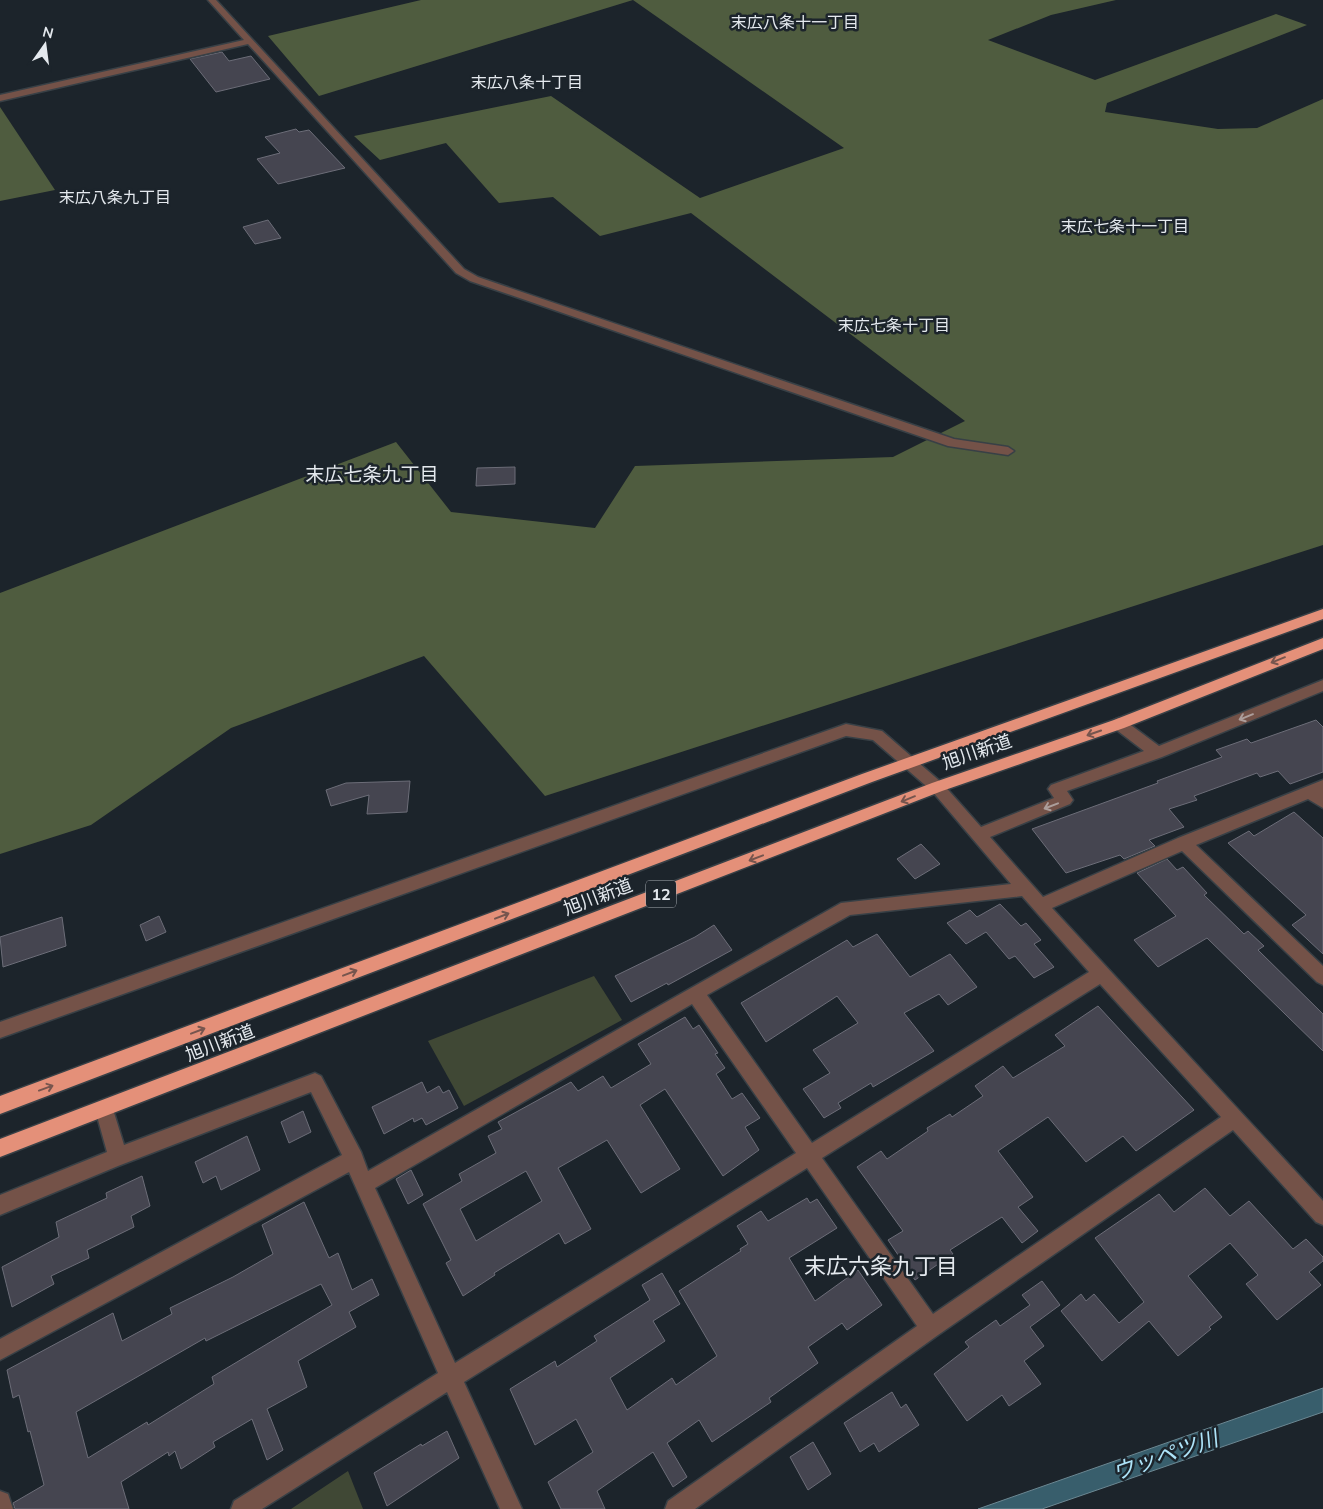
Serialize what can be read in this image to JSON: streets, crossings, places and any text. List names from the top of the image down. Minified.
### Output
{"streets":{"highway":["旭川新道","12"]},"districts":["末広八条十一丁目","末広八条十丁目","末広八条九丁目","末広七条十一丁目","末広七条十丁目","末広七条九丁目","末広六条九丁目"],"water":["ウッペツ川"],"north":"top"}
